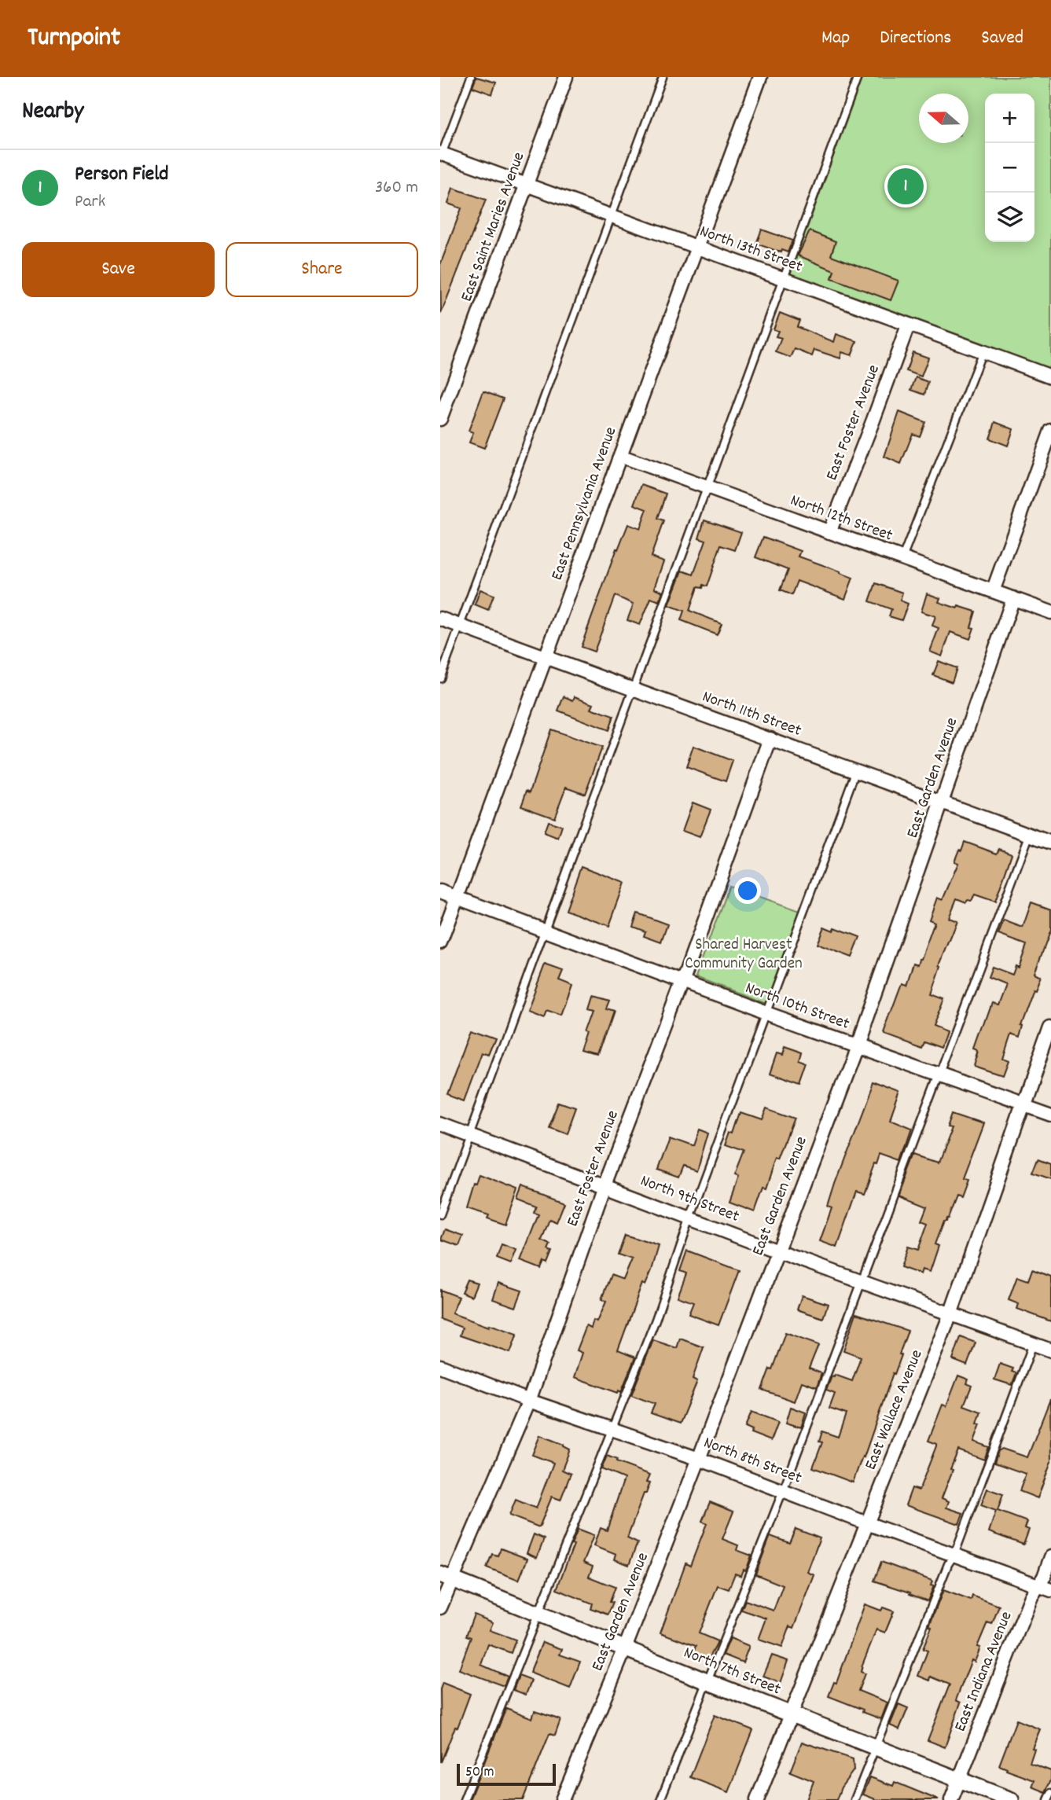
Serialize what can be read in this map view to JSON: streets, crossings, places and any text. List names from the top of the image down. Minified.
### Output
{"streets":{"street":["East Saint Maries Avenue","North 13th Street","East Foster Avenue","East Pennsylvania Avenue","North 12th Street","North 11th Street","East Garden Avenue","North 10th Street","North 9th Street","East Wallace Avenue","North 8th Street","North 7th Street","East Indiana Avenue"]},"crossings":[["East Saint Maries Avenue","North 13th Street"],["North 13th Street","East Foster Avenue"],["North 13th Street","East Pennsylvania Avenue"],["East Foster Avenue","North 12th Street"],["East Foster Avenue","North 11th Street"],["East Foster Avenue","North 10th Street"],["East Foster Avenue","North 9th Street"],["East Foster Avenue","North 8th Street"],["East Foster Avenue","North 7th Street"],["East Pennsylvania Avenue","North 12th Street"],["East Pennsylvania Avenue","North 11th Street"],["East Pennsylvania Avenue","North 10th Street"],["North 12th Street","East Garden Avenue"],["North 11th Street","East Garden Avenue"],["East Garden Avenue","North 10th Street"],["East Garden Avenue","North 9th Street"],["East Garden Avenue","North 8th Street"],["East Garden Avenue","North 7th Street"],["North 10th Street","East Wallace Avenue"],["North 9th Street","East Wallace Avenue"],["East Wallace Avenue","North 8th Street"],["East Wallace Avenue","North 7th Street"],["North 8th Street","East Indiana Avenue"],["North 7th Street","East Indiana Avenue"]],"parks":["Shared Harvest Community Garden"],"scale_bar":"50 m","north":"left","page":{"header":"Turnpoint","nav":["Map","Directions","Saved"],"heading":"Nearby","map_buttons":["+","−"],"list":[{"mark":"1","name":"Person Field","note":"Park","value":"360 m"}],"pins":"1","buttons":["Save","Share"],"scale":"50 m"}}
